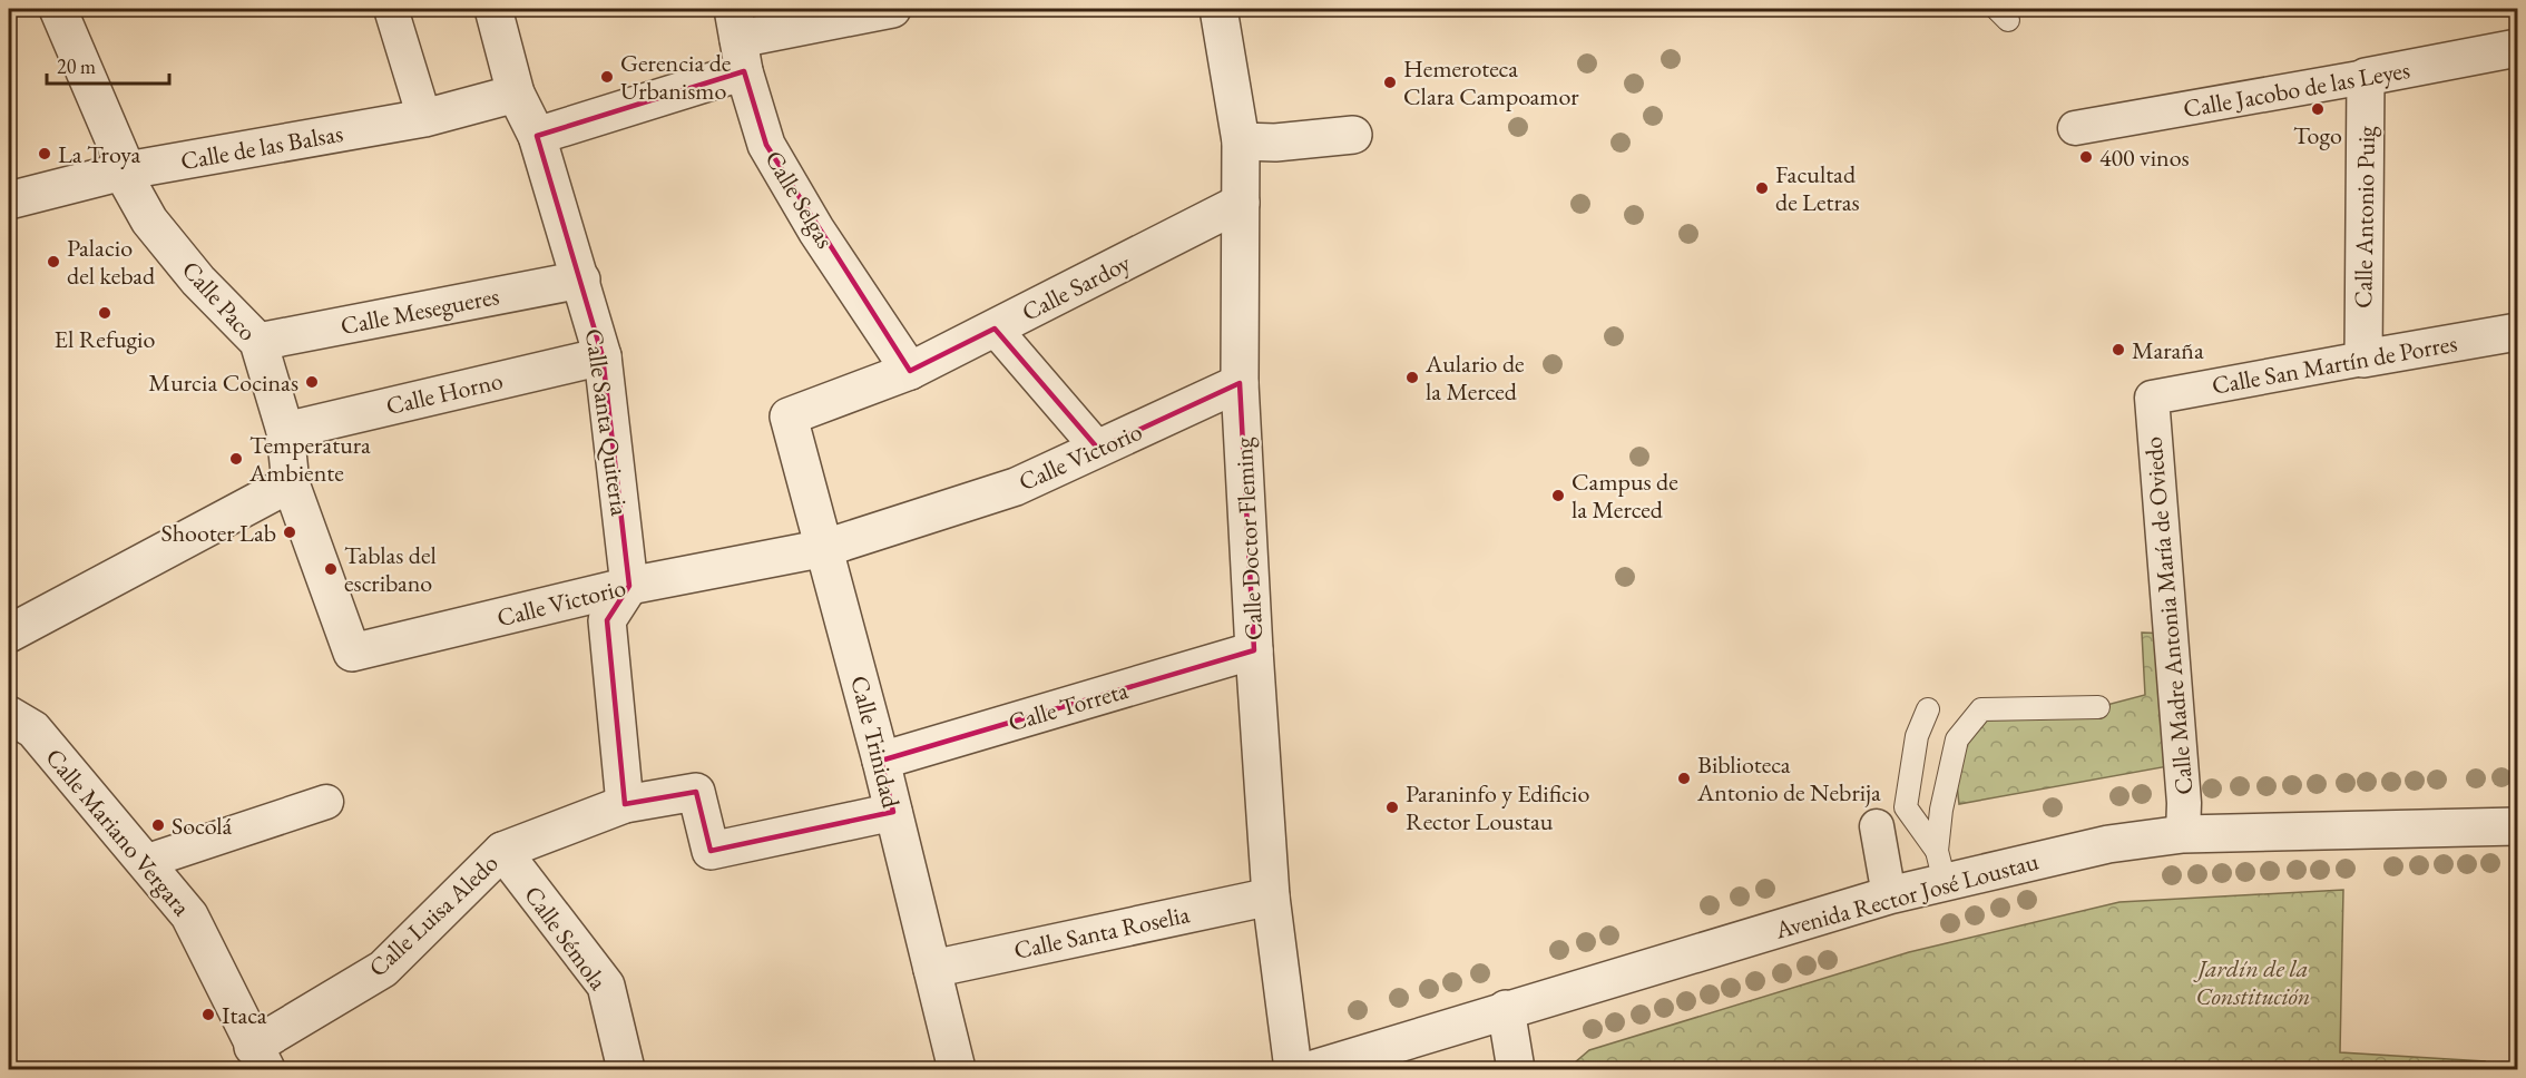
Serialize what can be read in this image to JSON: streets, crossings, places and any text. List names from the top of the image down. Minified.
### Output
{"streets":{"street":["Calle Jacobo de las Leyes","Calle de las Balsas","Calle Selgas","Calle Antonio Puig","Calle Sardoy","Calle Paco","Calle Mesegueres","Calle San Martín de Porres","Calle Horno","Calle Santa Quiteria","Calle Victorio","Calle Doctor Fleming","Calle Madre Antonia María de Oviedo","Calle Torreta","Calle Trinidad","Calle Mariano Vergara","Avenida Rector José Loustau","Calle Luisa Aledo","Calle Santa Roselia","Calle Sémola"]},"crossings":[["Calle Jacobo de las Leyes","Calle Antonio Puig"],["Calle de las Balsas","Calle Paco"],["Calle de las Balsas","Calle Santa Quiteria"],["Calle Selgas","Calle Sardoy"],["Calle Antonio Puig","Calle San Martín de Porres"],["Calle Sardoy","Calle Doctor Fleming"],["Calle Sardoy","Calle Trinidad"],["Calle Paco","Calle Mesegueres"],["Calle Paco","Calle Horno"],["Calle Paco","Calle Victorio"],["Calle Mesegueres","Calle Santa Quiteria"],["Calle San Martín de Porres","Calle Madre Antonia María de Oviedo"],["Calle Horno","Calle Santa Quiteria"],["Calle Santa Quiteria","Calle Victorio"],["Calle Victorio","Calle Doctor Fleming"],["Calle Victorio","Calle Trinidad"],["Calle Doctor Fleming","Calle Torreta"],["Calle Doctor Fleming","Calle Santa Roselia"],["Calle Madre Antonia María de Oviedo","Avenida Rector José Loustau"],["Calle Torreta","Calle Trinidad"],["Calle Trinidad","Calle Luisa Aledo"],["Calle Trinidad","Calle Santa Roselia"],["Calle Mariano Vergara","Calle Luisa Aledo"],["Calle Luisa Aledo","Calle Sémola"]],"parks":["Jardín de la Constitución"],"places":["Gerencia de Urbanismo","Hemeroteca Clara Campoamor","Togo","La Troya","400 vinos","Facultad de Letras","Palacio del kebad","El Refugio","Maraña","Aulario de la Merced","Murcia Cocinas","Temperatura Ambiente","Campus de la Merced","Shooter Lab","Tablas del escribano","Biblioteca Antonio de Nebrija","Paraninfo y Edificio Rector Loustau","Socolá","Itaca"],"scale_bar":"20 m"}
